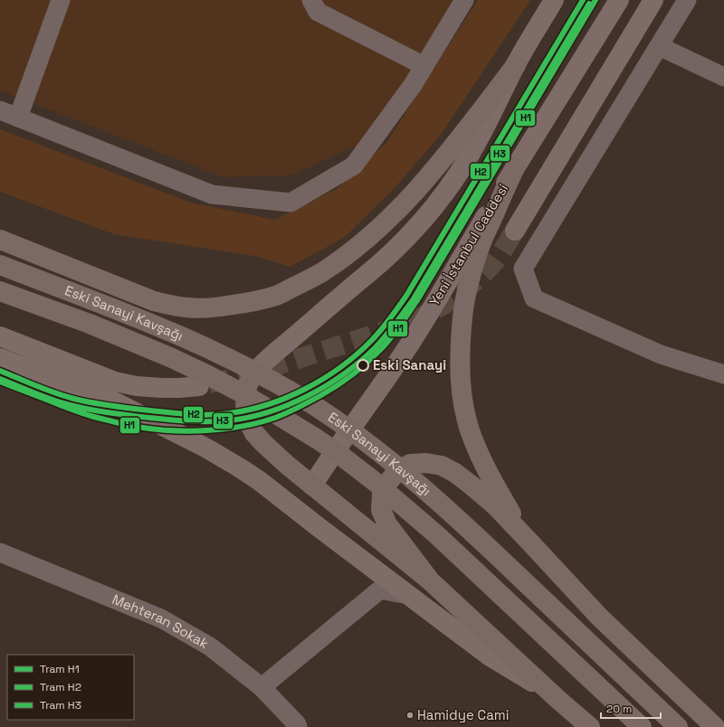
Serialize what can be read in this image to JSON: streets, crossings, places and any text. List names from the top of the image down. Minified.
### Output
{"streets":{"highway":["Eski Sanayi Kavşağı"],"main road":["Yeni İstanbul Caddesi"],"street":["Mehteran Sokak"]},"places":["Eski Sanayi","Hamidye Cami"],"lines":["tram line H1","tram line H2","tram line H3"],"legend":["Tram H1","Tram H2","Tram H3"],"scale_bar":"20 m"}
